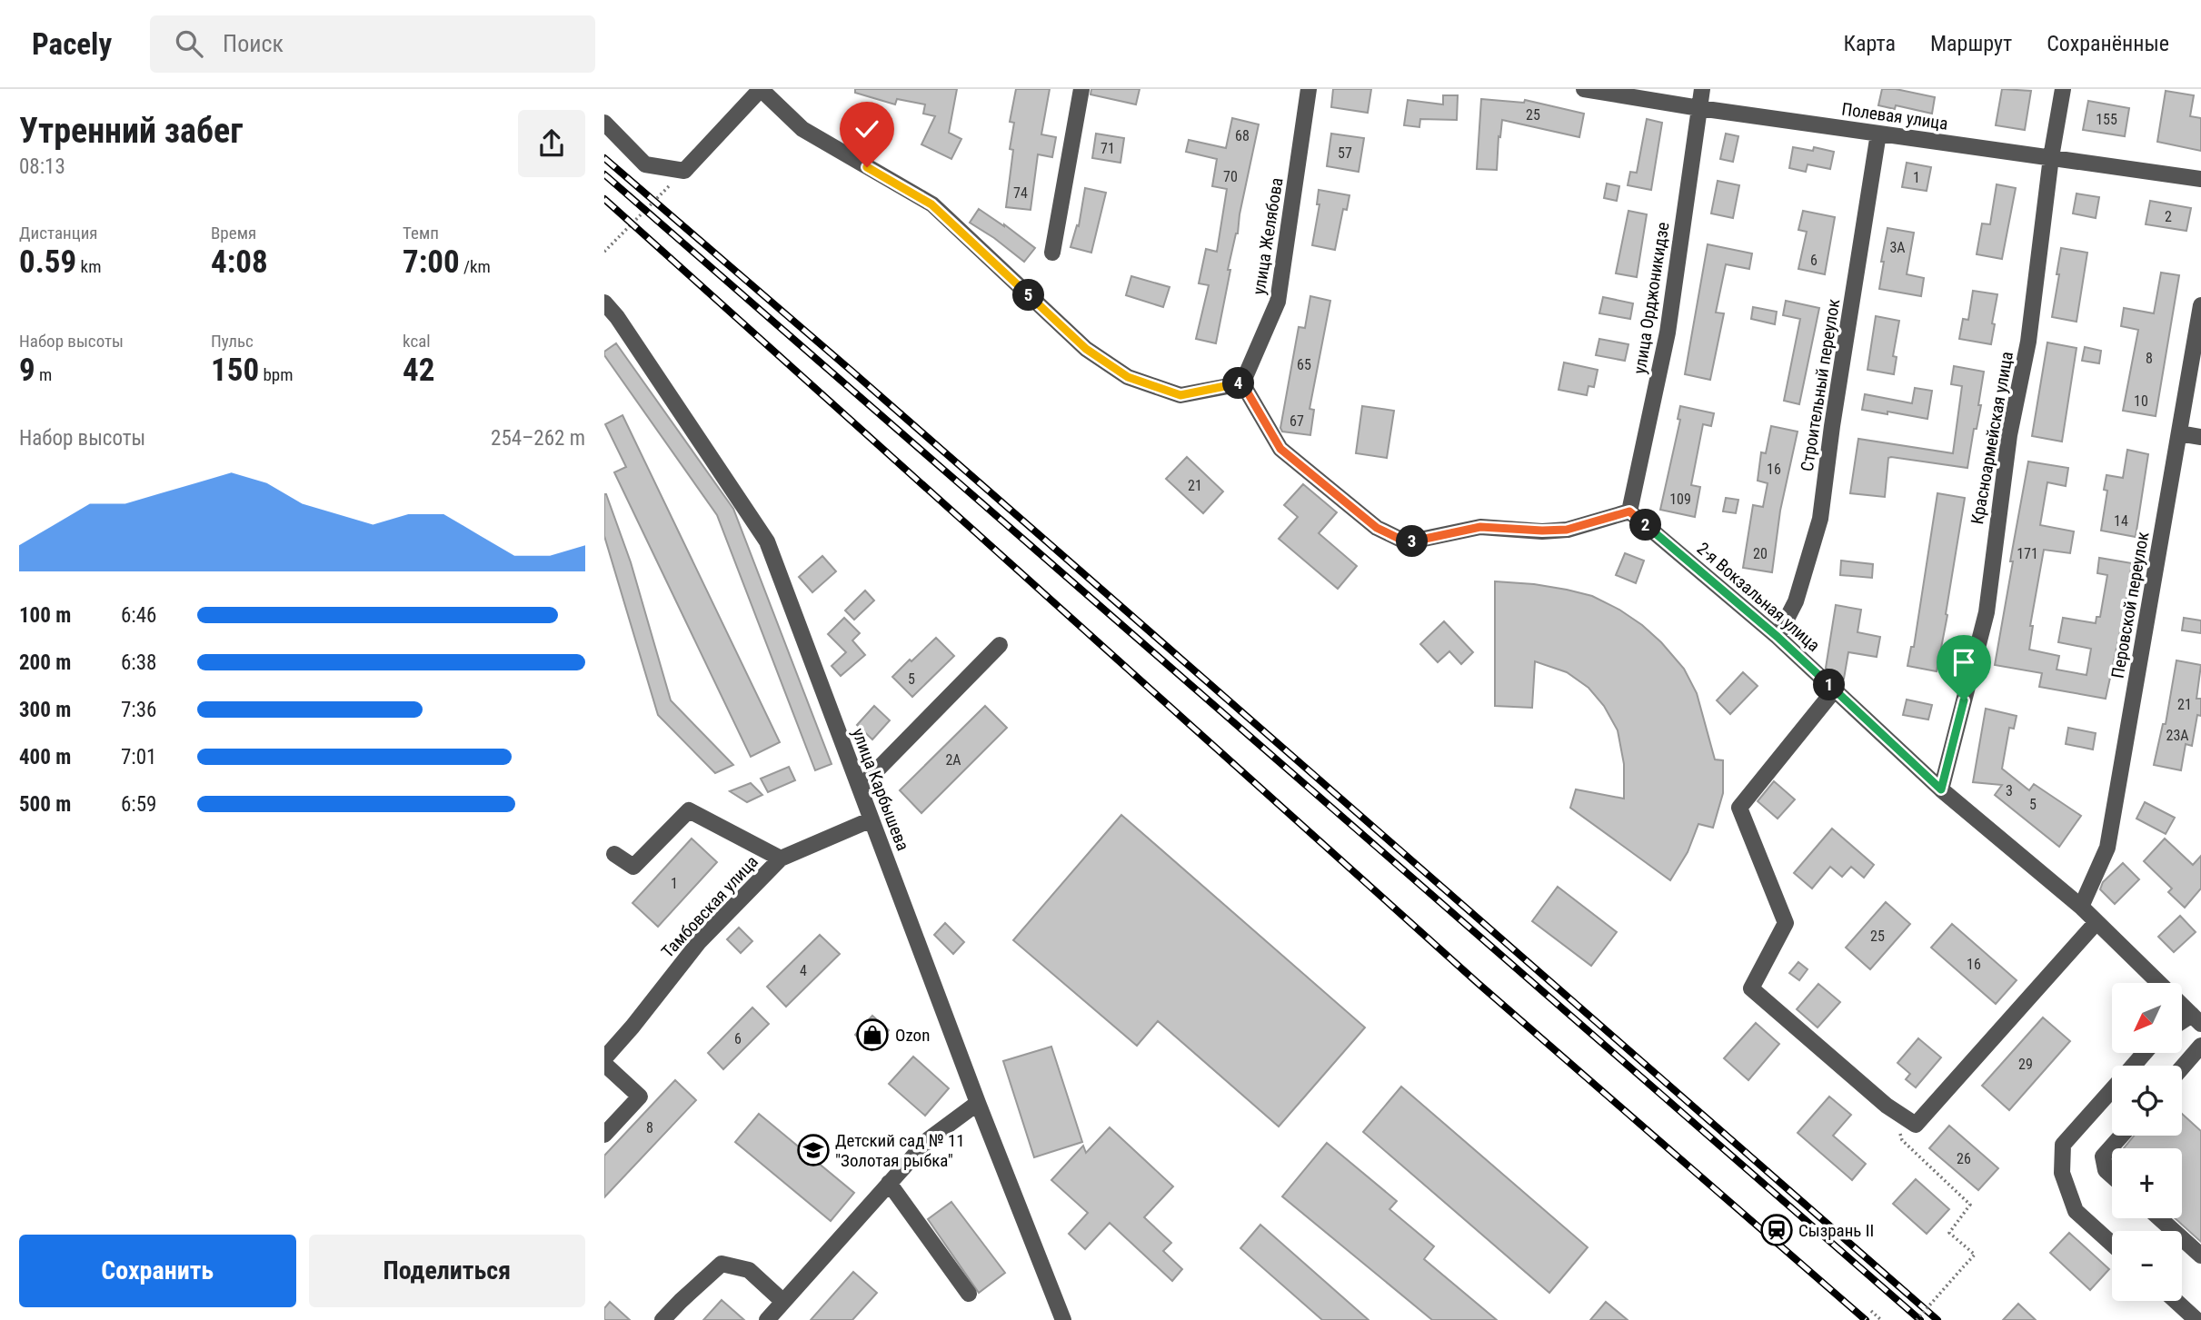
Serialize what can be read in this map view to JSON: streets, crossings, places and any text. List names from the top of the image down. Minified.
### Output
{"streets":{"street":["Полевая улица","улица Желябова","улица Орджоникидзе","Строительный переулок","Красноармейская улица","2-я Вокзальная улица","Перовской переулок","улица Карбышева","Тамбовская улица"]},"crossings":[["Полевая улица","улица Орджоникидзе"],["Полевая улица","Строительный переулок"],["Полевая улица","Красноармейская улица"],["улица Орджоникидзе","2-я Вокзальная улица"],["Строительный переулок","2-я Вокзальная улица"],["Красноармейская улица","2-я Вокзальная улица"],["2-я Вокзальная улица","Перовской переулок"],["улица Карбышева","Тамбовская улица"]],"places":{"shop":["Ozon"],"school or university":["Детский сад № 11 \"Золотая рыбка\""],"station":["Сызрань II"]},"house_numbers":["25","155","68","71","57","70","1","74","2","3А","6","8","65","10","67","16","21","109","14","20","171","5","21","23А","2А","3","5","1","25","16","4","6","29","8","26"],"north":"bottom left","page":{"header":"Pacely","search":"Поиск","nav":["Карта","Маршрут","Сохранённые"],"heading":["Утренний забег","08:13"],"stats":[["Дистанция","0.59 km"],["Время","4:08"],["Темп","7:00 /km"],["Набор высоты","9 m"],["Пульс","150 bpm"],["kcal","42"]],"pins":["5","4","2","3","1"],"chart":["Набор высоты","254–262 m"],"list":[{"name":"100 m","note":"6:46"},{"name":"200 m","note":"6:38"},{"name":"300 m","note":"7:36"},{"name":"400 m","note":"7:01"},{"name":"500 m","note":"6:59"}],"map_buttons":["+","−"],"buttons":["Сохранить","Поделиться"]}}
